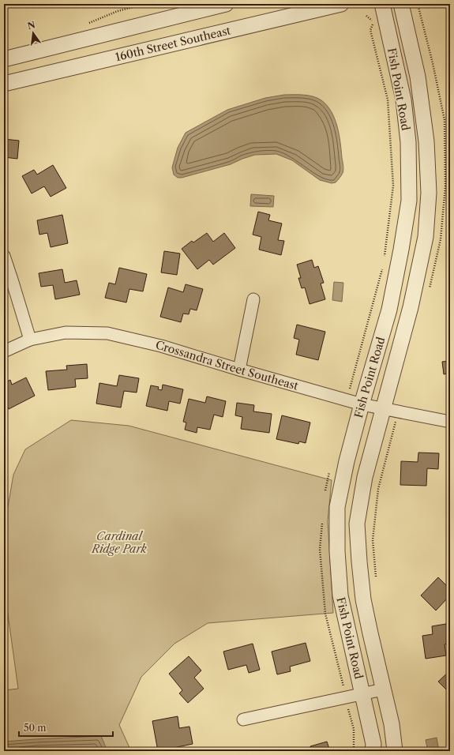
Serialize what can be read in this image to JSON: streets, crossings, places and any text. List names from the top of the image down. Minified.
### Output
{"streets":{"street":["160th Street Southeast","Fish Point Road","Crossandra Street Southeast"]},"crossings":[["Fish Point Road","Crossandra Street Southeast"]],"parks":["Cardinal Ridge Park"],"scale_bar":"50 m","north":"top"}
